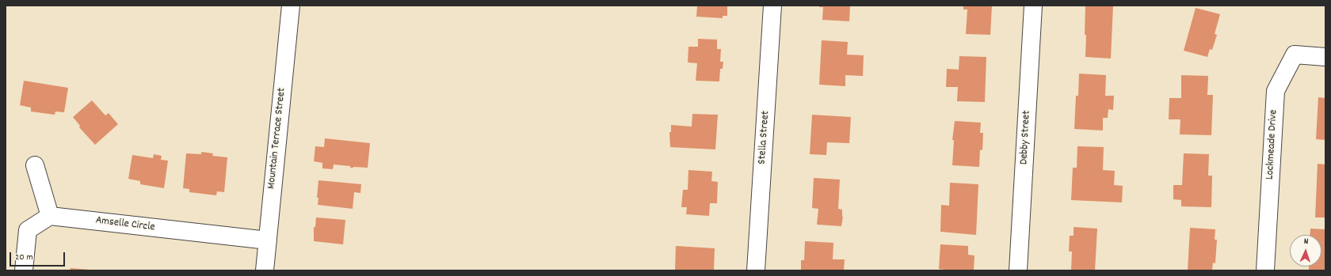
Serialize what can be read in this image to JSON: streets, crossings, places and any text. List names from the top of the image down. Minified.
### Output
{"streets":{"street":["Stella Street","Debby Street","Mountain Terrace Street","Lockmeade Drive","Amselle Circle"]},"crossings":[["Mountain Terrace Street","Amselle Circle"]],"scale_bar":"20 m","north":"top"}
